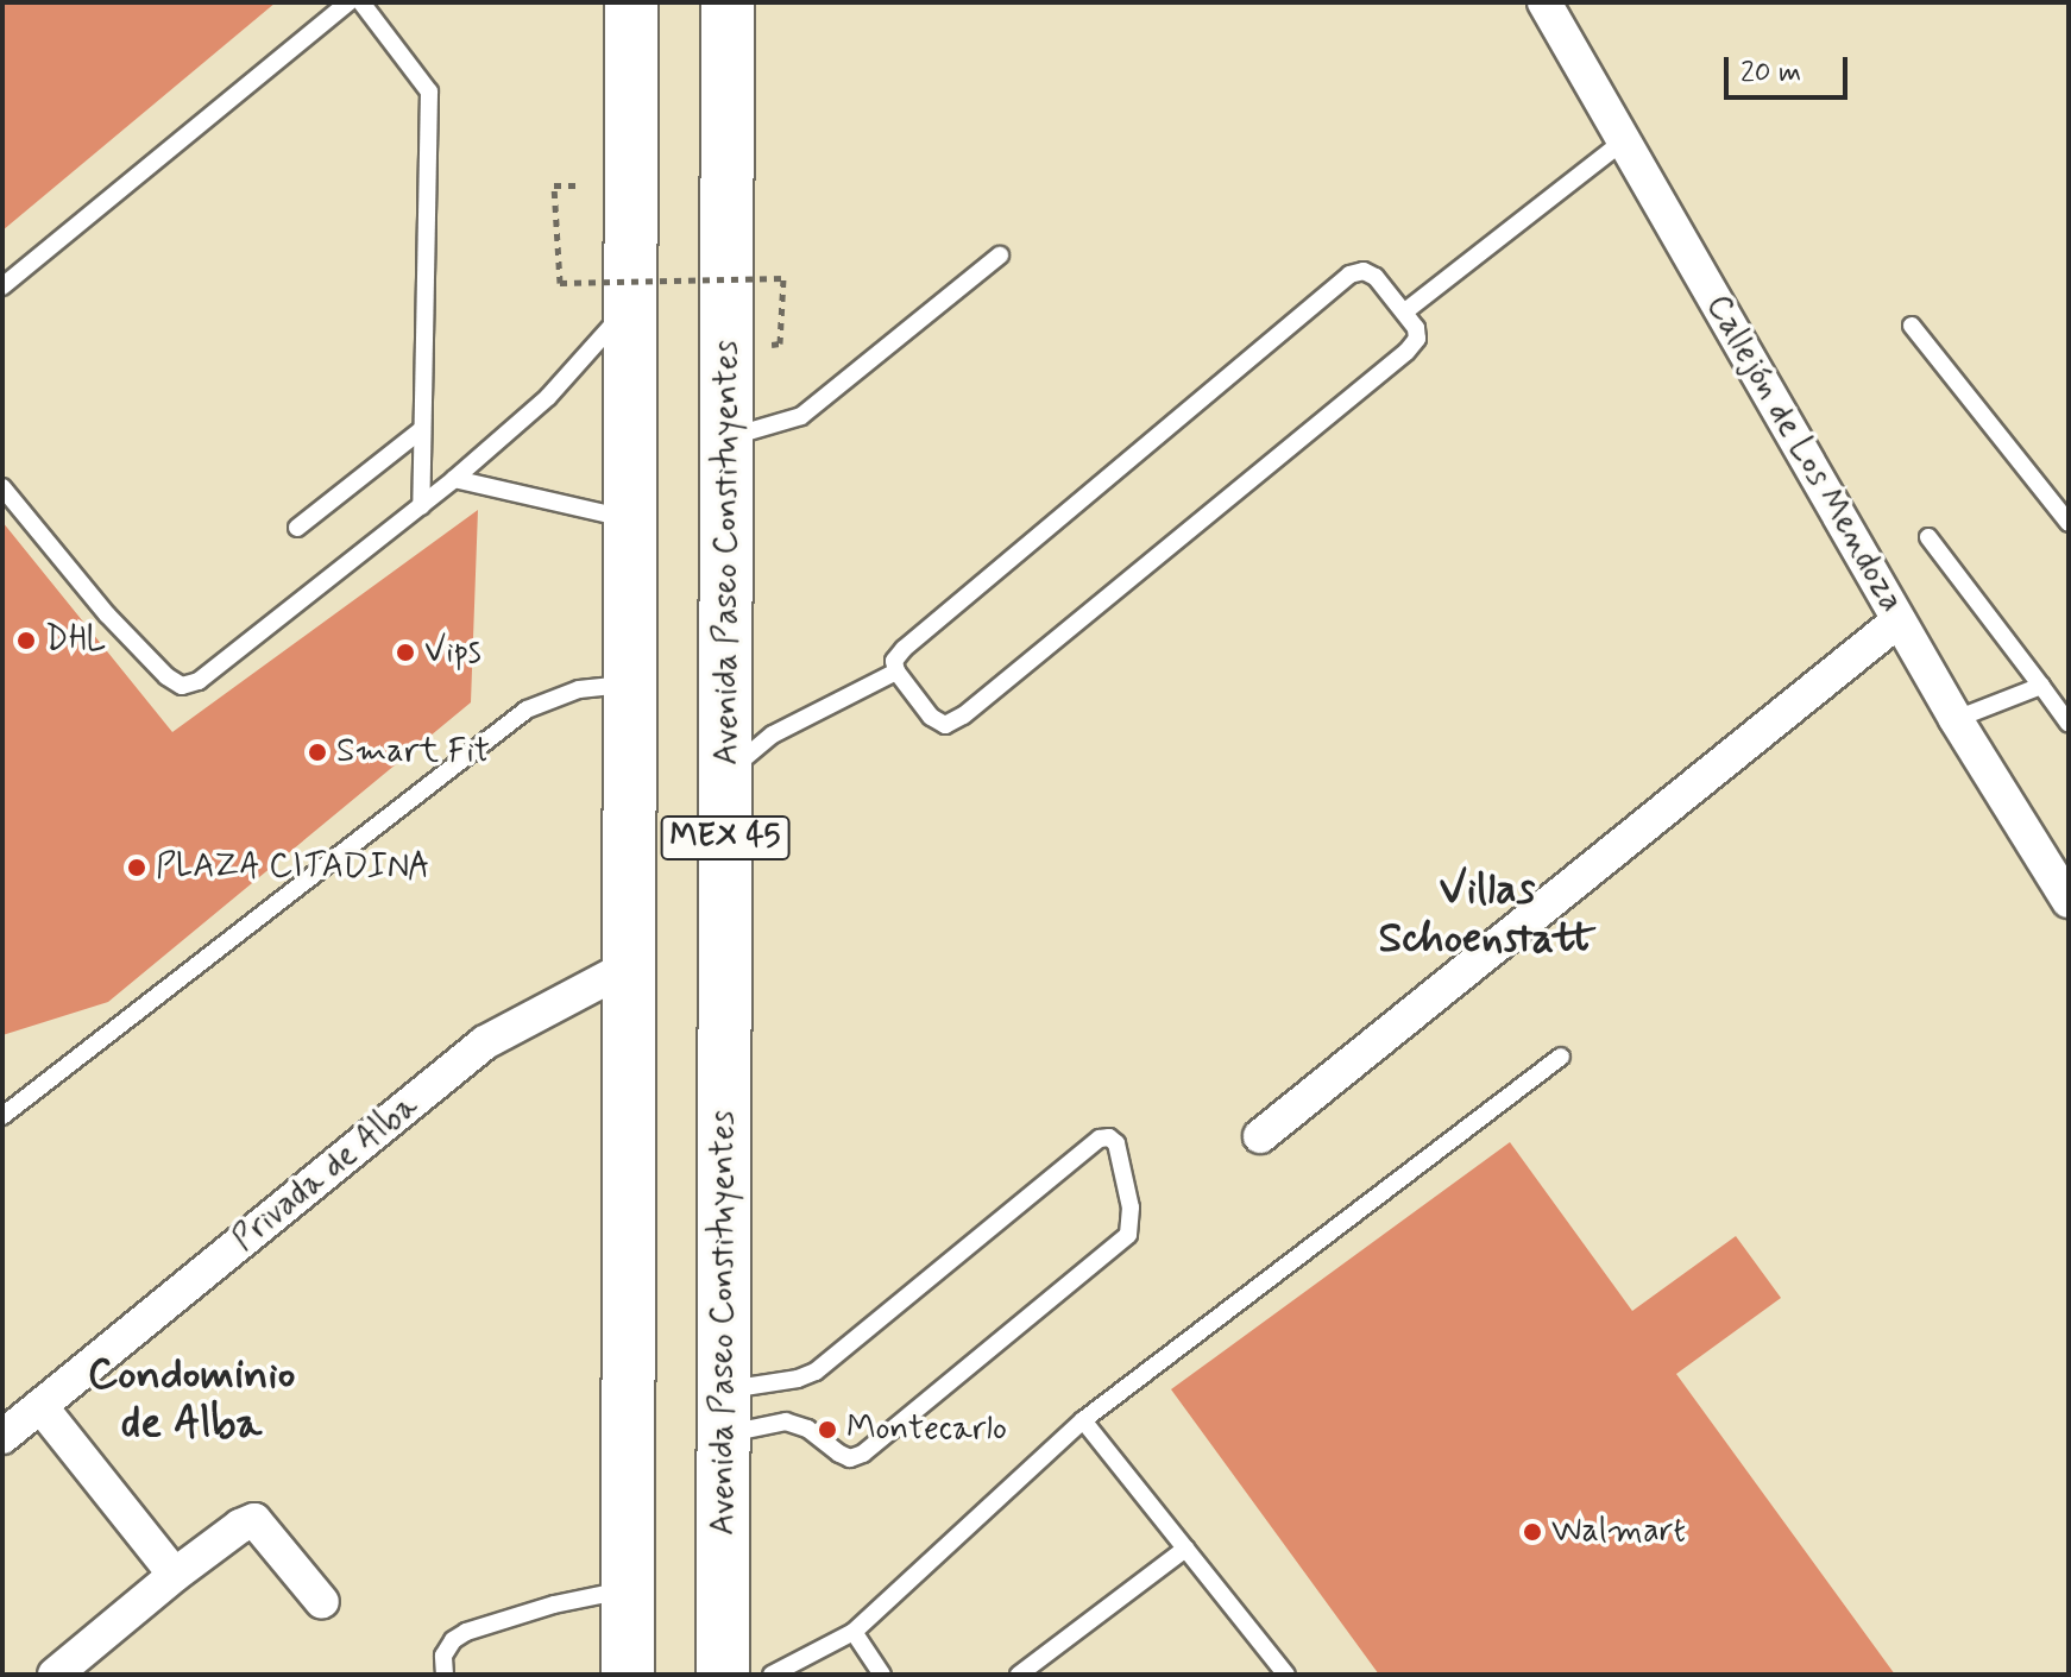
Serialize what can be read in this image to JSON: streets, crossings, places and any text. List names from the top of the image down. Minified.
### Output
{"streets":{"highway":["Avenida Paseo Constituyentes","MEX 45"],"street":["Callejón de Los Mendoza","Privada de Alba"]},"crossings":[["MEX 45","Privada de Alba"]],"districts":["Villas Schoenstatt","Condominio de Alba"],"places":["DHL","Vips","Smart Fit","PLAZA CITADINA","Montecarlo","Walmart"],"scale_bar":"20 m"}
